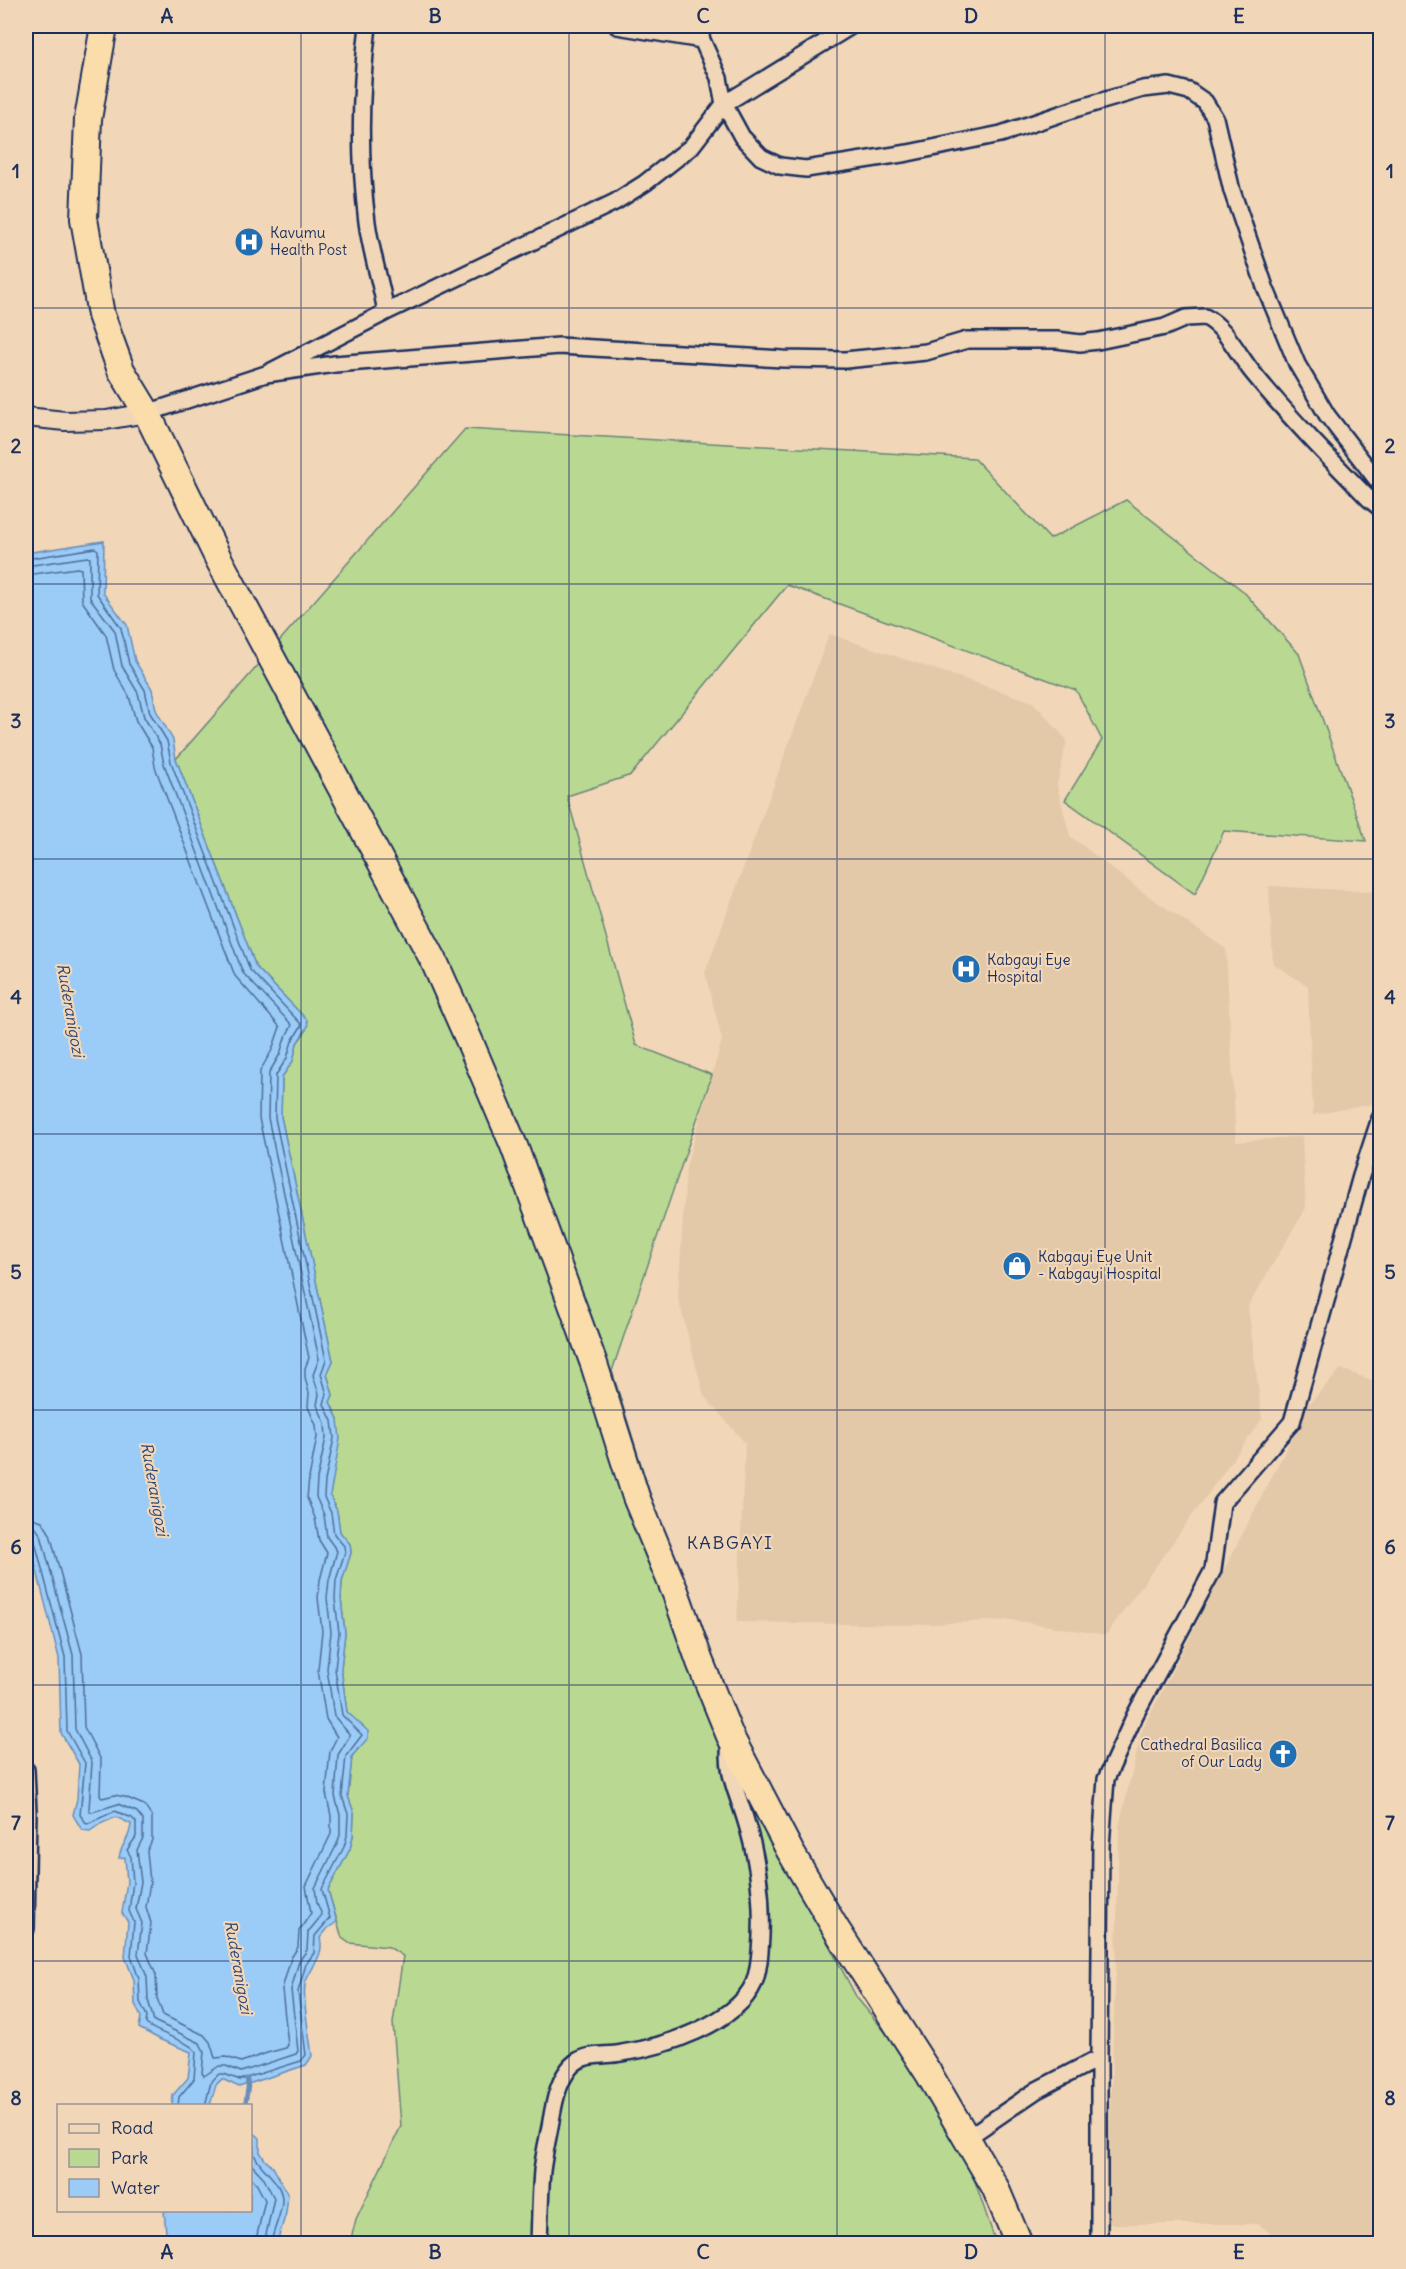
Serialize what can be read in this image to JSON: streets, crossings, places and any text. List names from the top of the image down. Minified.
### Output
{"districts":["KABGAYI"],"water":["Ruderanigozi"],"places":{"hospital":["Kavumu Health Post","Kabgayi Eye Hospital"],"shop":["Kabgayi Eye Unit - Kabgayi Hospital"],"church":["Cathedral Basilica of Our Lady"]},"legend":["Road","Park","Water"],"grid":{"columns":["A","B","C","D","E"],"rows":["1","2","3","4","5","6","7","8"]}}
